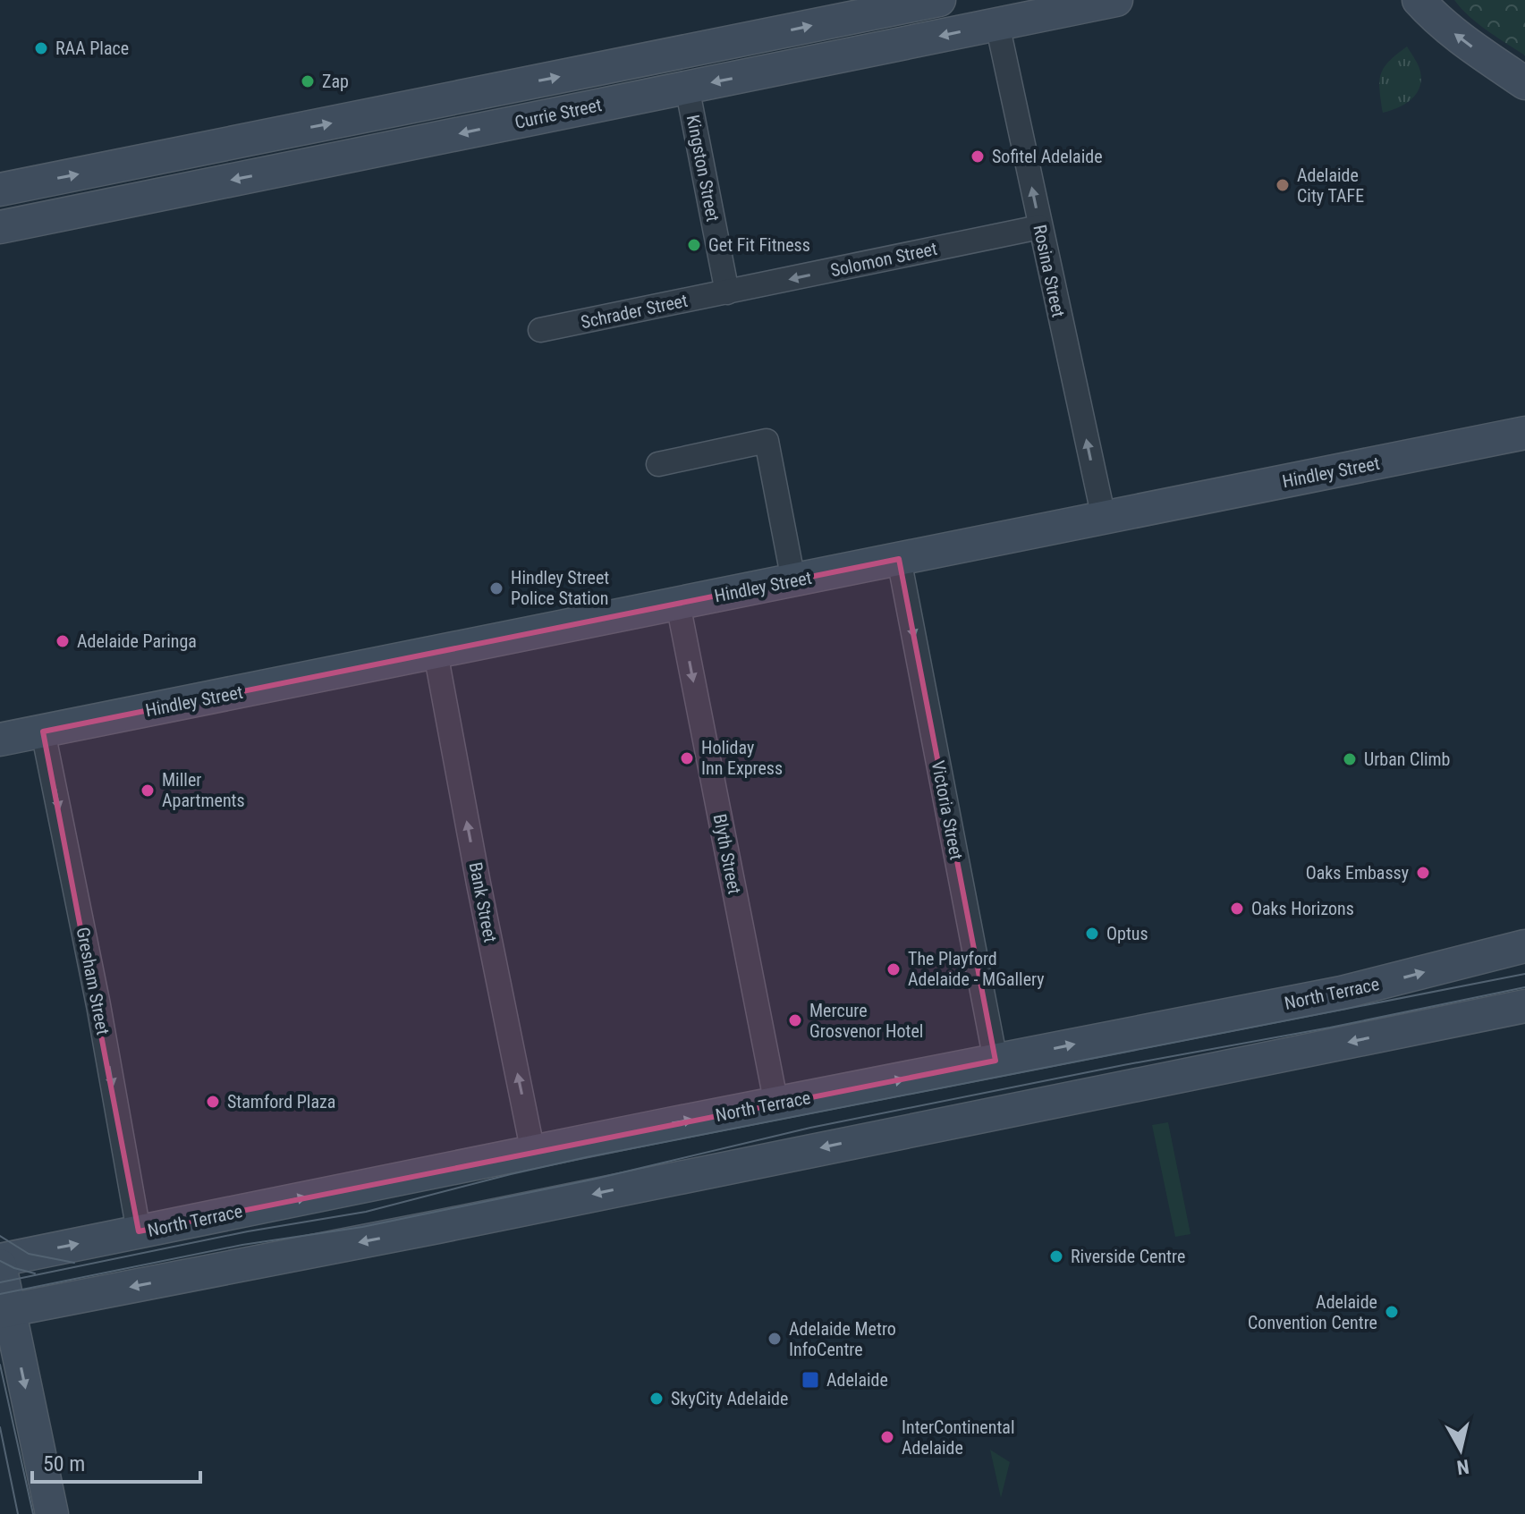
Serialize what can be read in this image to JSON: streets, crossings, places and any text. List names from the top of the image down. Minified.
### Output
{"streets":{"main road":["Currie Street","Hindley Street","North Terrace"],"street":["Kingston Street","Solomon Street","Rosina Street","Schrader Street","Victoria Street","Blyth Street","Bank Street","Gresham Street"]},"crossings":[["Currie Street","Kingston Street"],["Currie Street","Rosina Street"],["Kingston Street","Solomon Street"],["Kingston Street","Schrader Street"],["Solomon Street","Rosina Street"],["Solomon Street","Schrader Street"],["Rosina Street","Hindley Street"],["Hindley Street","Victoria Street"],["Hindley Street","Blyth Street"],["Hindley Street","Bank Street"],["Hindley Street","Gresham Street"],["Victoria Street","North Terrace"],["Blyth Street","North Terrace"],["Bank Street","North Terrace"],["Gresham Street","North Terrace"]],"one_way":["Solomon Street","Rosina Street","Victoria Street","Blyth Street","Bank Street","Gresham Street"],"places":{"other":["RAA Place","Zap","Sofitel Adelaide","Adelaide City TAFE","Get Fit Fitness","Hindley Street Police Station","Adelaide Paringa","Holiday Inn Express","Urban Climb","Miller Apartments","Oaks Embassy","Oaks Horizons","Optus","The Playford Adelaide - MGallery","Mercure Grosvenor Hotel","Stamford Plaza","Riverside Centre","Adelaide Convention Centre","Adelaide Metro InfoCentre","SkyCity Adelaide","InterContinental Adelaide"],"transit":["Adelaide"]},"scale_bar":"50 m","north":"bottom"}
